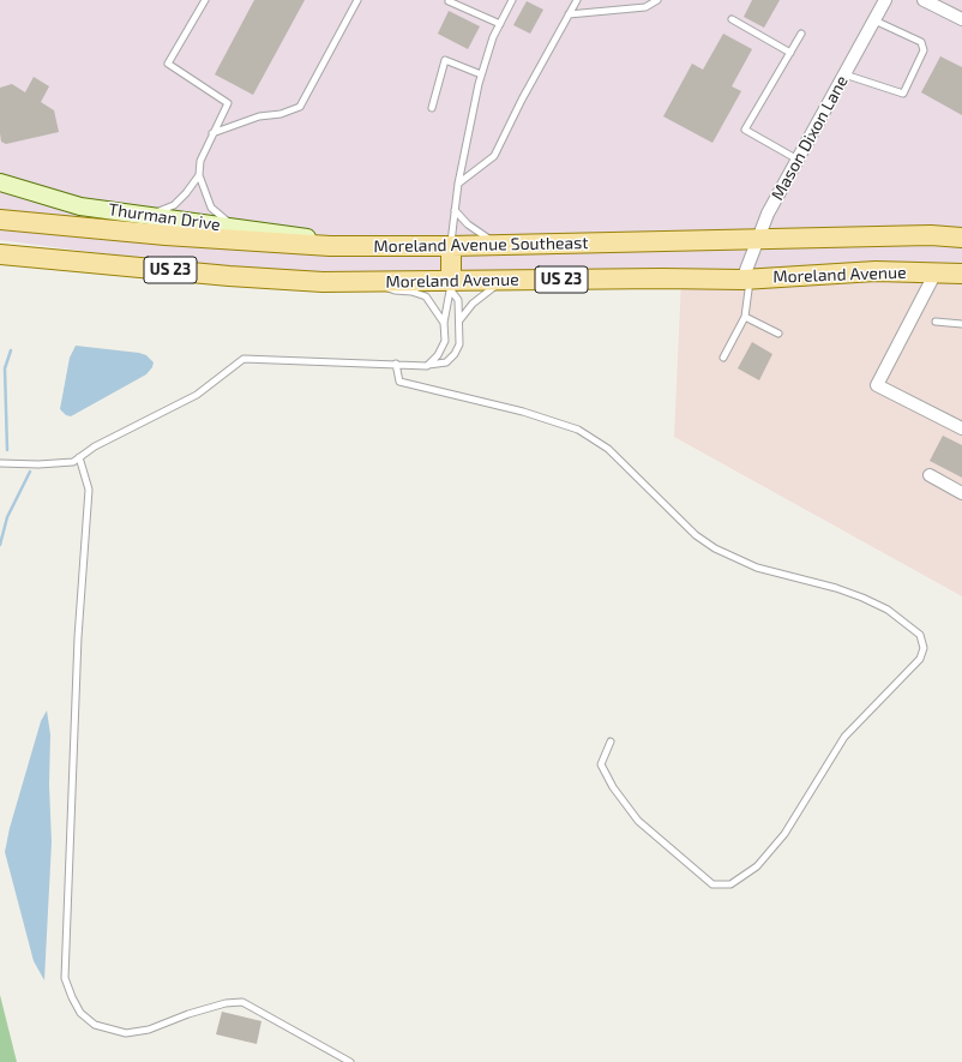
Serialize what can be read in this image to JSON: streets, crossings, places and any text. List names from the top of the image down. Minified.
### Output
{"streets":{"main road":["Thurman Drive","Moreland Avenue Southeast","US 23","Moreland Avenue"],"street":["Mason Dixon Lane"]},"crossings":[["Mason Dixon Lane","Moreland Avenue Southeast"],["Mason Dixon Lane","Moreland Avenue"],["Thurman Drive","Moreland Avenue Southeast"]]}
